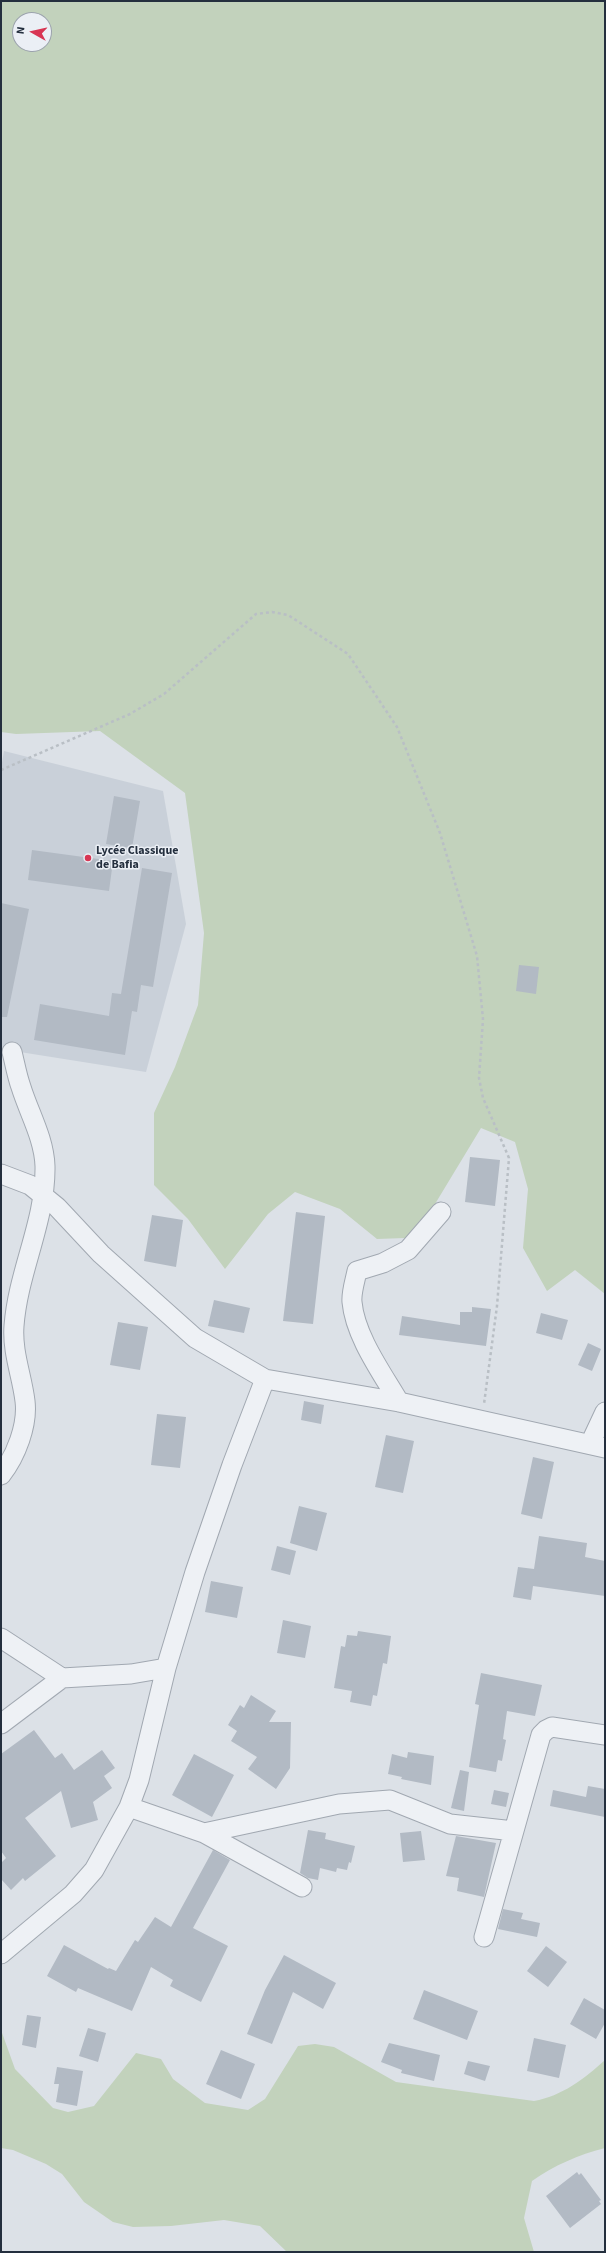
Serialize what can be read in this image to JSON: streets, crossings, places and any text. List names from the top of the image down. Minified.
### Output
{"places":["Lycée Classique de Bafia"],"north":"left"}
